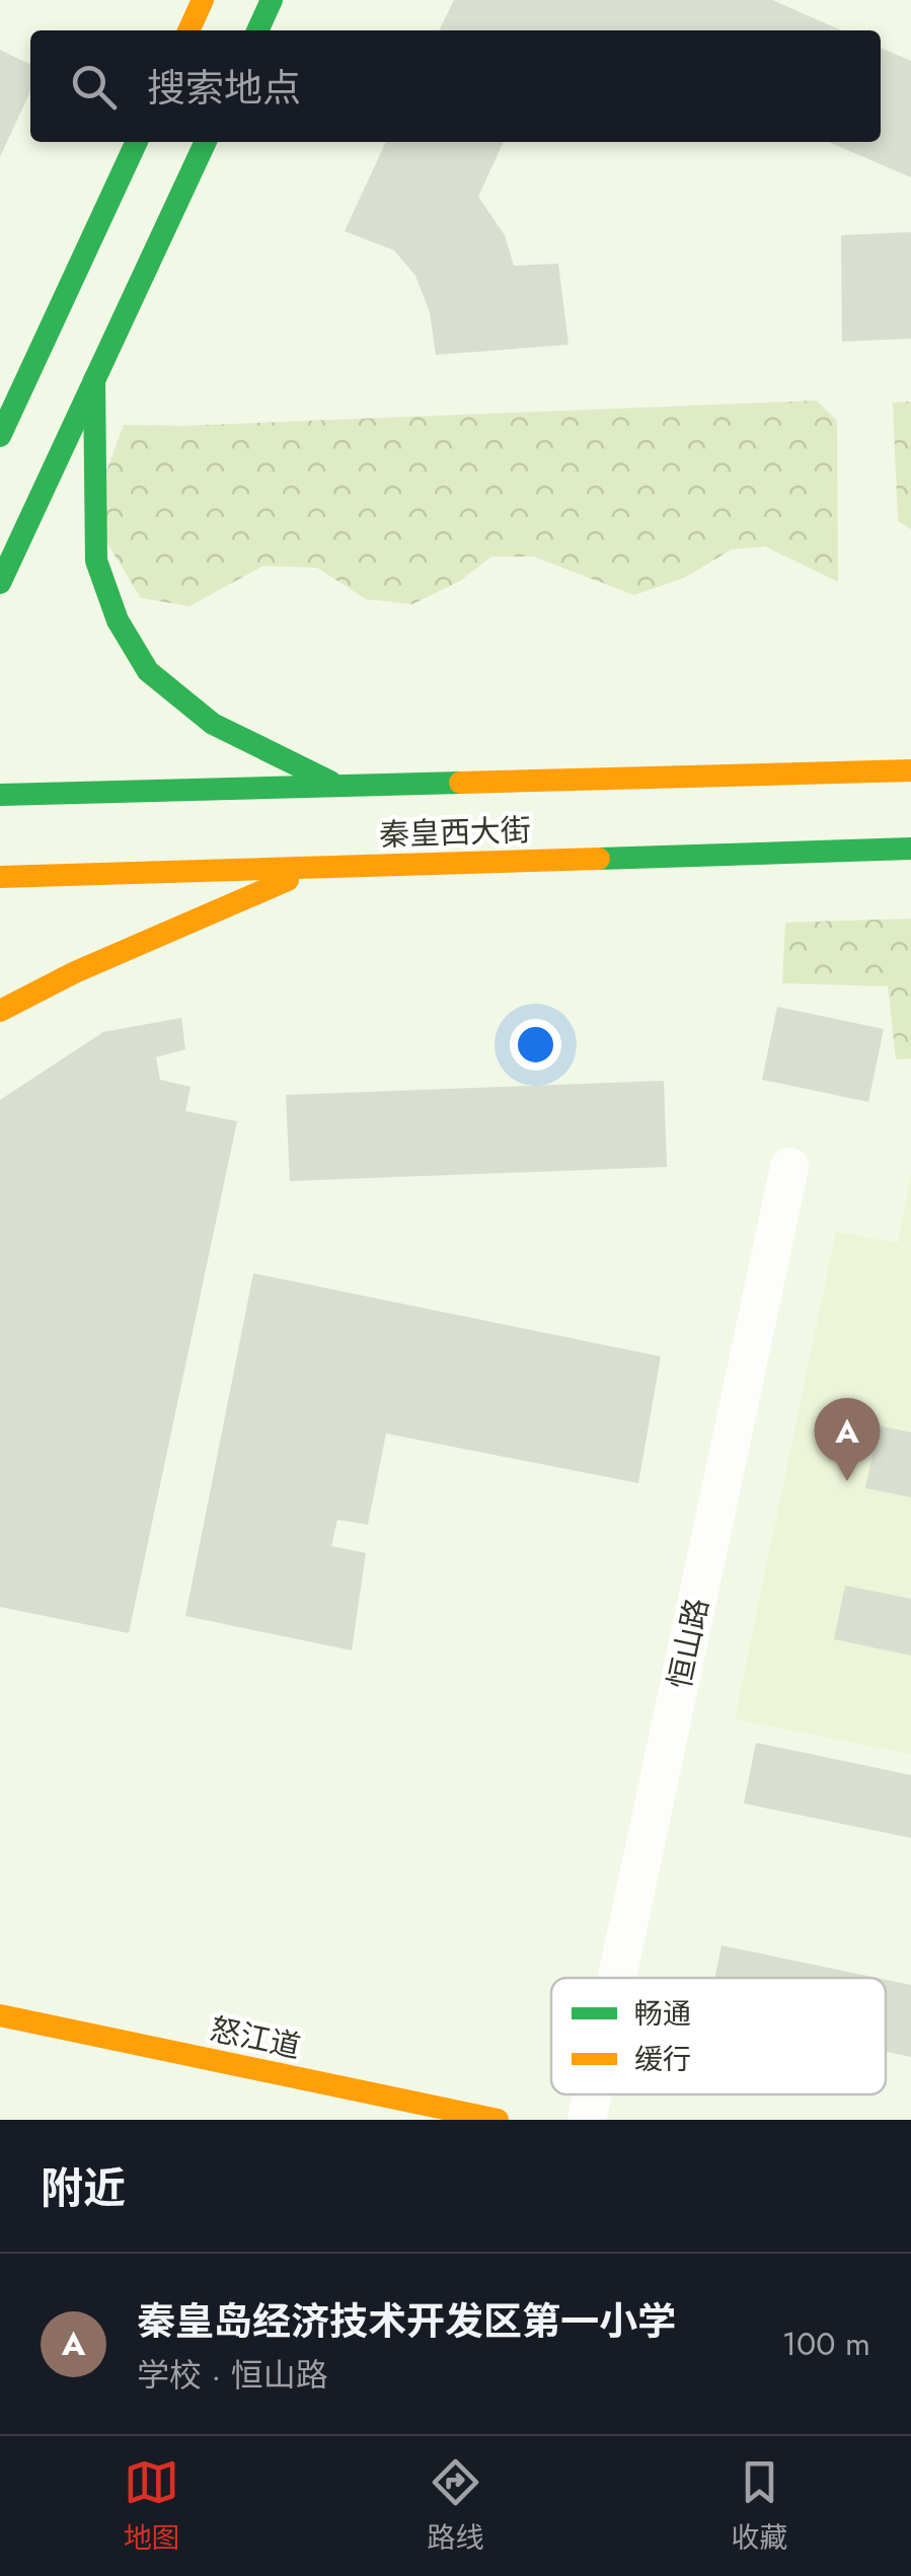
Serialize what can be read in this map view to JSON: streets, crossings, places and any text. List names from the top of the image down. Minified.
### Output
{"streets":{"main road":["秦皇西大街","怒江道"],"street":["恒山路"]},"legend":["畅通","缓行"],"page":{"search":"搜索地点","pins":"A","heading":"附近","list":[{"mark":"A","name":"秦皇岛经济技术开发区第一小学","note":"学校 · 恒山路","value":"100 m"}],"nav":["地图","路线","收藏"]}}
